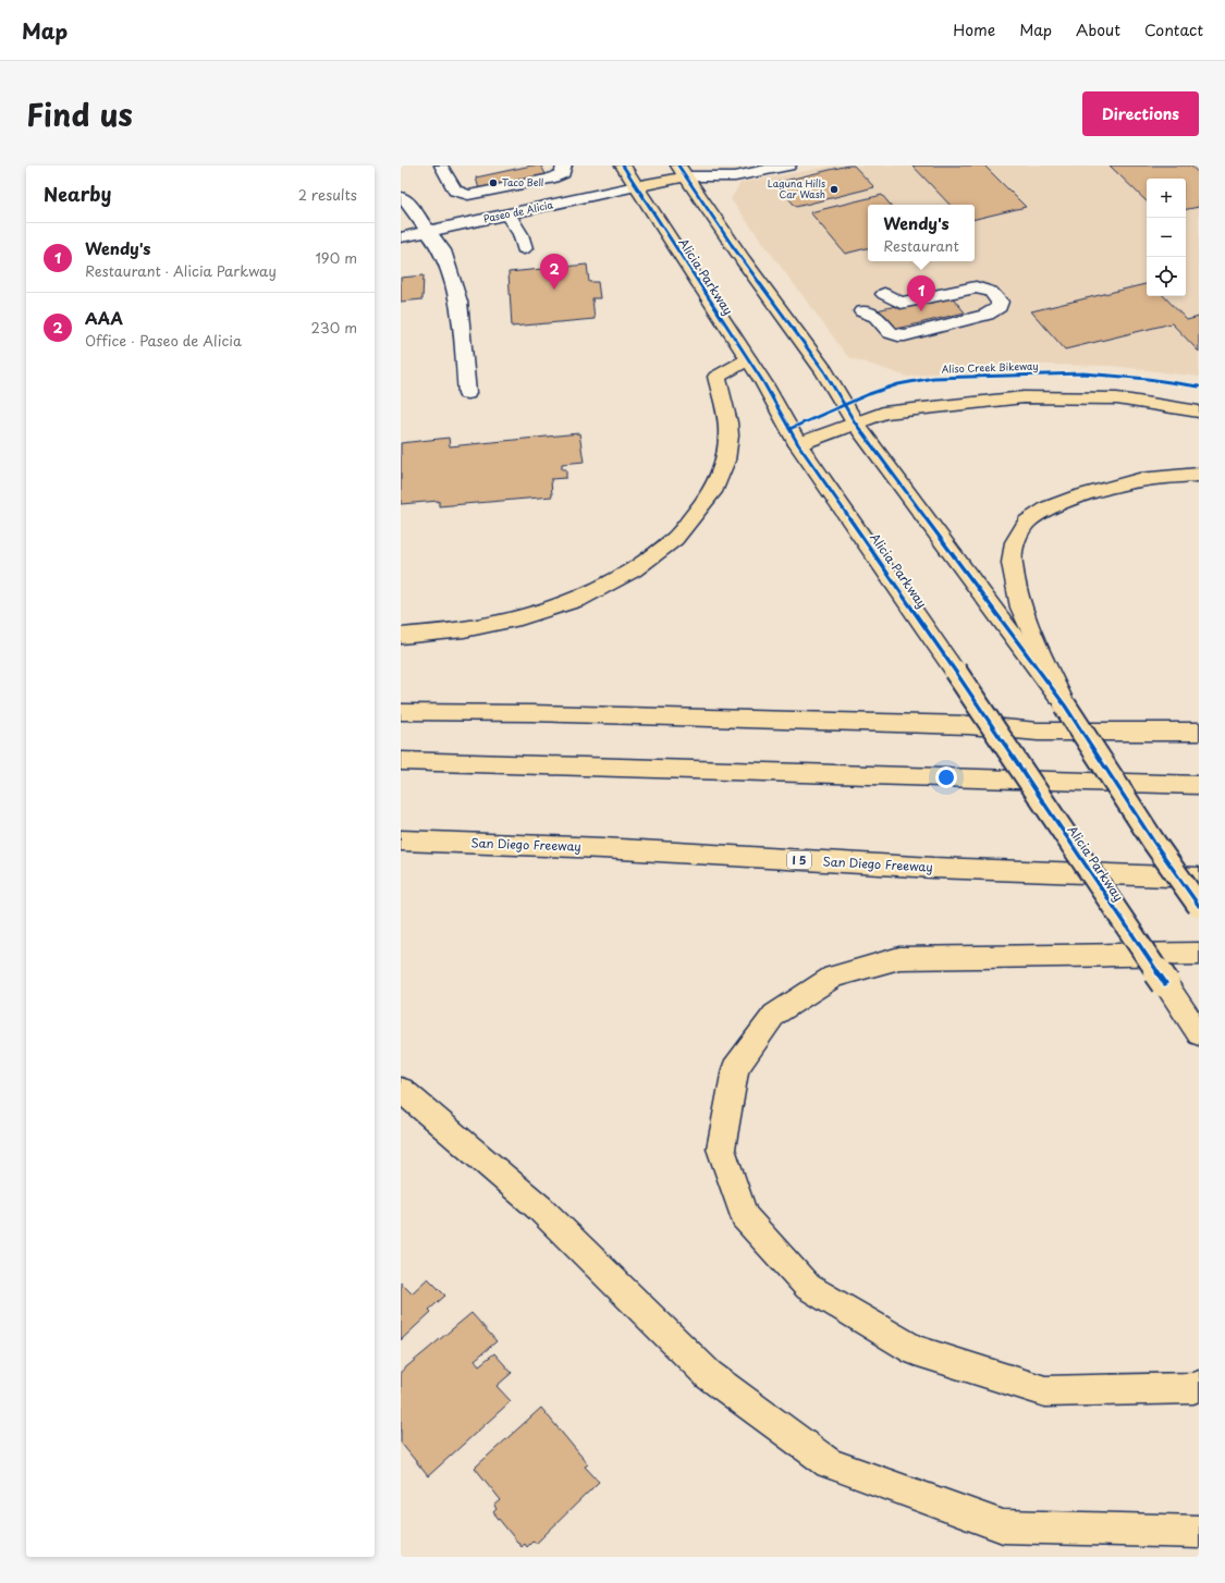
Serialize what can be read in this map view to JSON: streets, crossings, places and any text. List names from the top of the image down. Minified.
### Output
{"streets":{"main road":["Alicia Parkway","San Diego Freeway","I 5"],"street":["Paseo de Alicia"],"cycle path":["Aliso Creek Bikeway"]},"crossings":[["Paseo de Alicia","Alicia Parkway"]],"places":["Taco Bell","Laguna Hills Car Wash"],"page":{"header":"Map","nav":["Home","Map","About","Contact"],"title":"Find us","buttons":"Directions","heading":["Nearby","2 results"],"map_buttons":["+","−"],"popup":["Wendy's","Restaurant"],"list":[{"mark":"1","name":"Wendy's","note":"Restaurant · Alicia Parkway","value":"190 m"},{"mark":"2","name":"AAA","note":"Office · Paseo de Alicia","value":"230 m"}],"pins":["2","1"]}}
